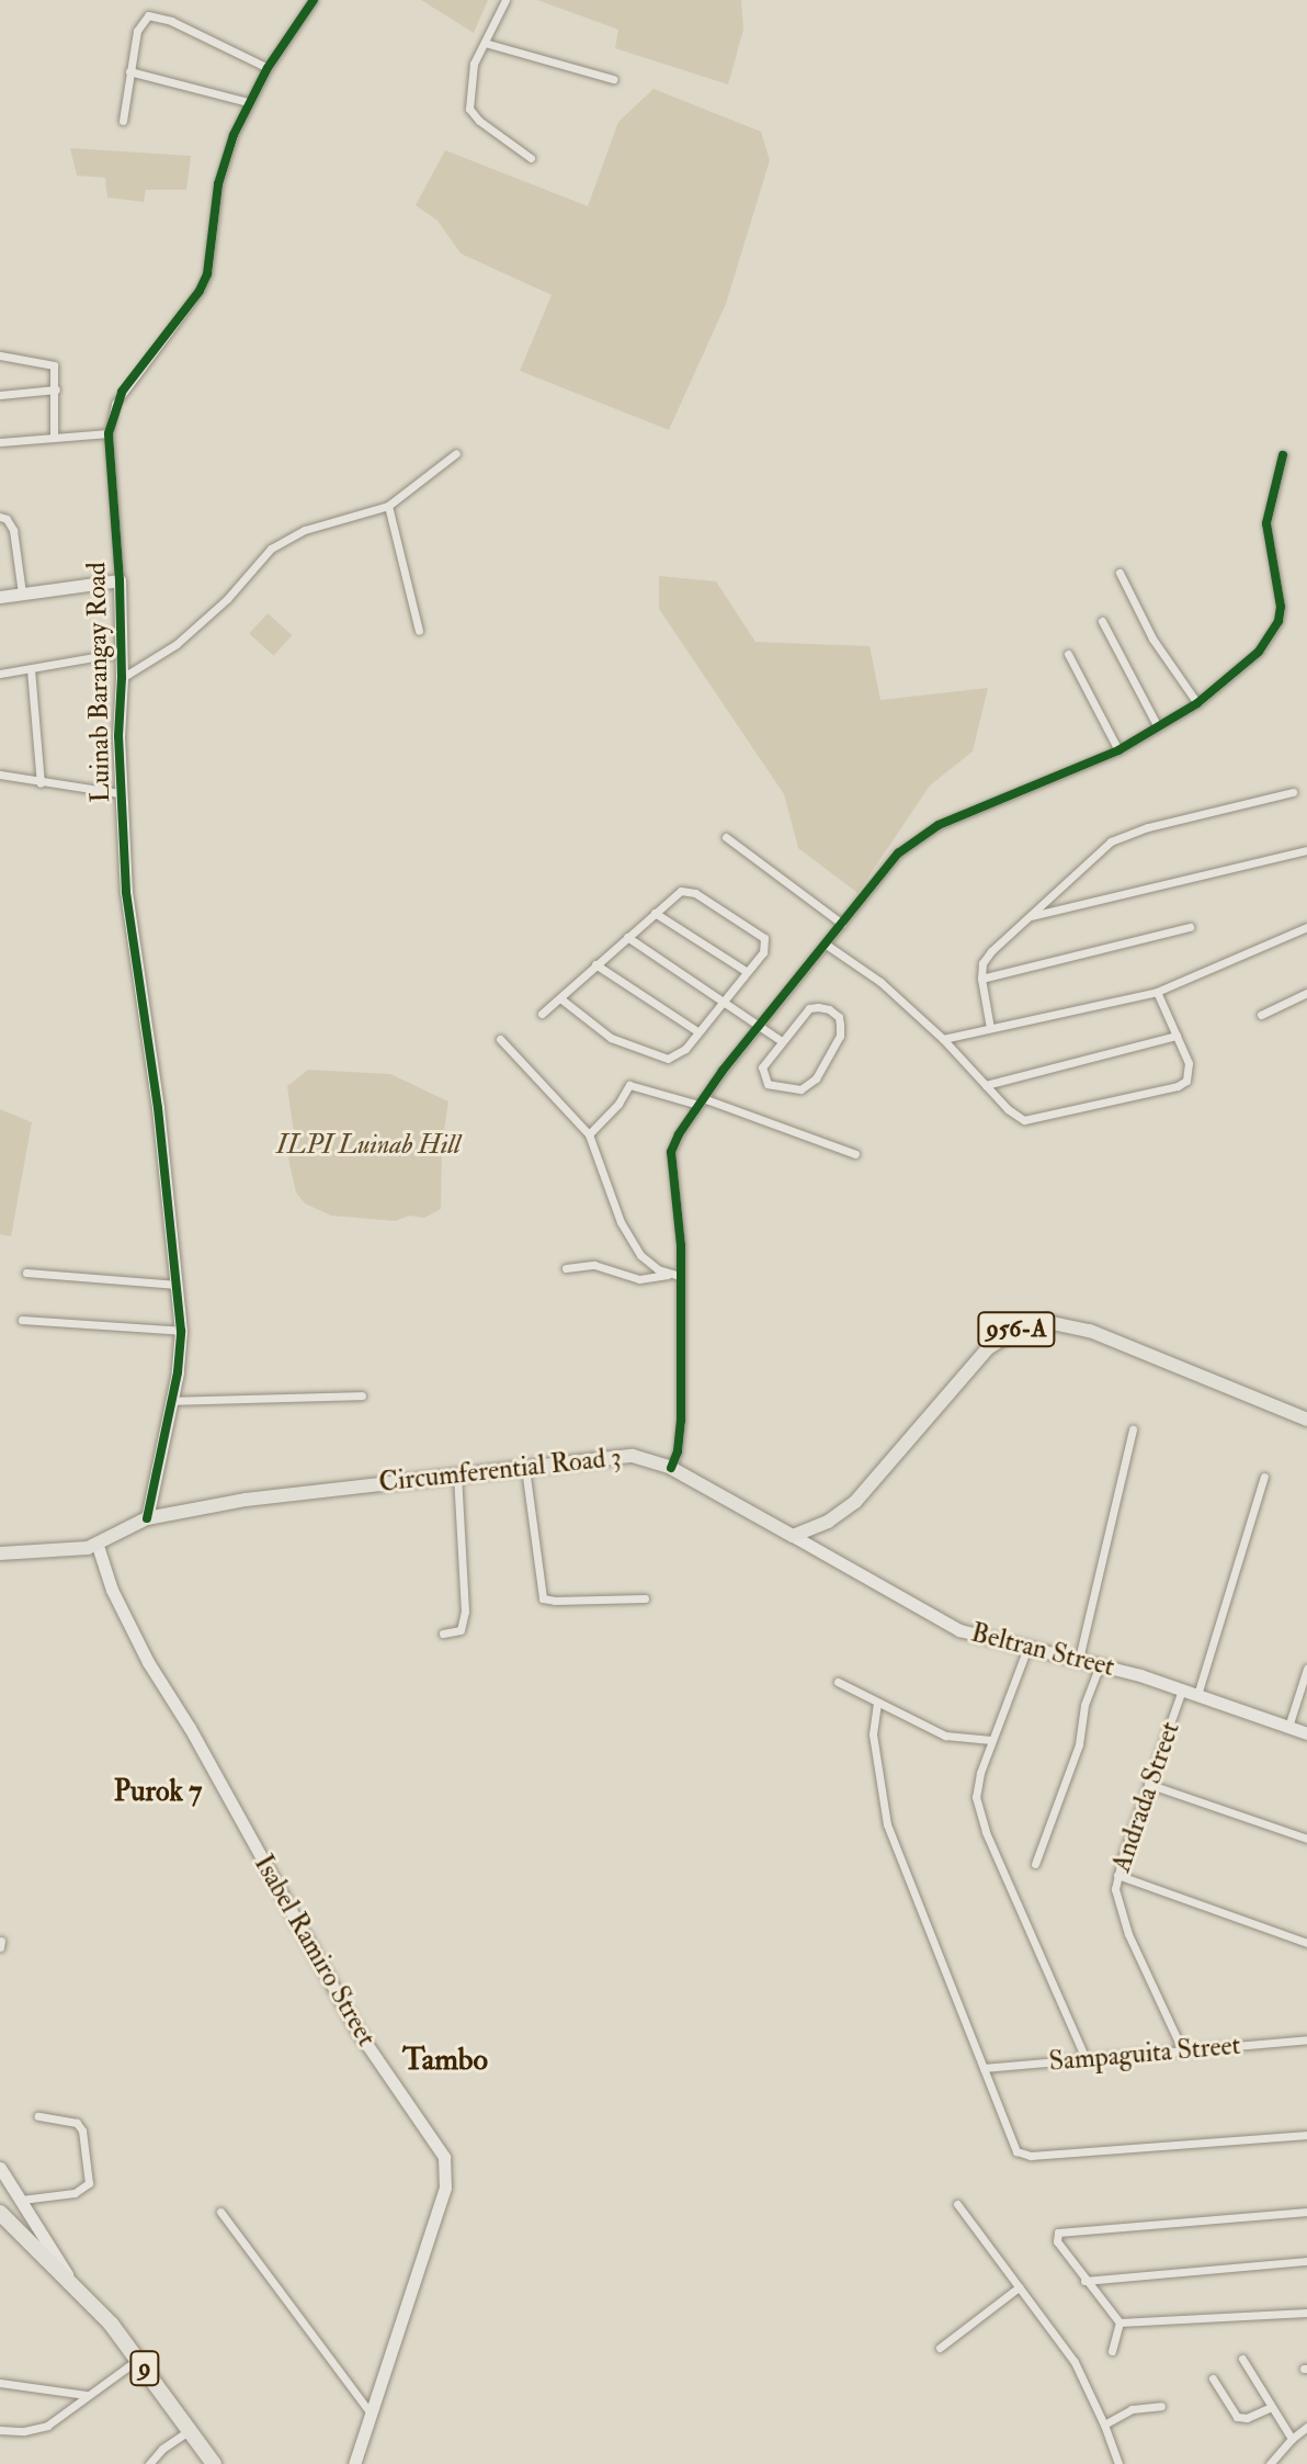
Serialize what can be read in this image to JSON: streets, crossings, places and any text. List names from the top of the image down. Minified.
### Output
{"streets":{"highway":["9"],"main road":["956-A","Circumferential Road 3"],"street":["Luinab Barangay Road","Beltran Street","Andrada Street","Isabel Ramiro Street","Sampaguita Street"]},"crossings":[["Luinab Barangay Road","Circumferential Road 3"],["956-A","Circumferential Road 3"],["956-A","Beltran Street"],["Circumferential Road 3","Beltran Street"],["Circumferential Road 3","Isabel Ramiro Street"],["Beltran Street","Andrada Street"],["Andrada Street","Sampaguita Street"]],"districts":["Purok 7","Tambo"],"parks":["ILPI Luinab Hill"]}
